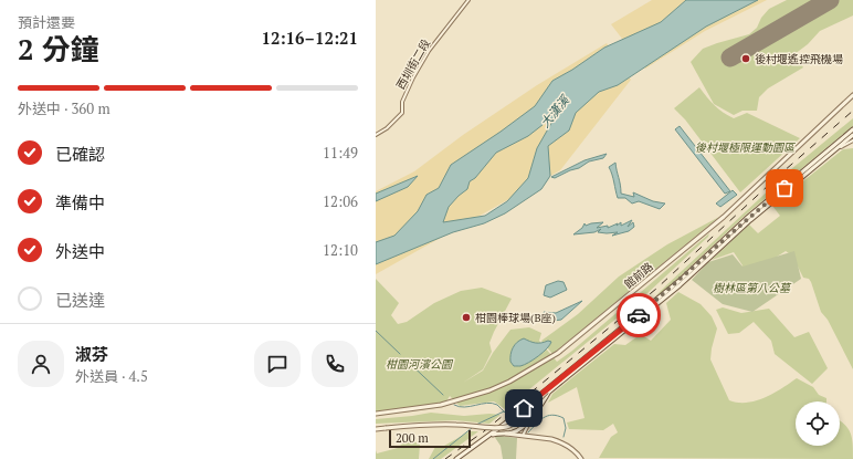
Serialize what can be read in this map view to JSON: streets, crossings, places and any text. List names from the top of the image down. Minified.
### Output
{"streets":{"main road":["館前路"],"street":["西圳街二段"]},"water":["大漢溪"],"parks":["後村堰極限運動園區","樹林區第八公墓","柑園河濱公園"],"places":["後村堰遙控飛機場","柑園棒球場(B座)"],"scale_bar":"200 m","page":{"heading":["2 分鐘","預計還要","12:16–12:21"],"panel":["淑芬","外送員 · 4.5"],"bar":"外送中 · 360 m","list":[["已確認","11:49"],["準備中","12:06"],["外送中","12:10"],"已送達"],"scale":"200 m"}}
